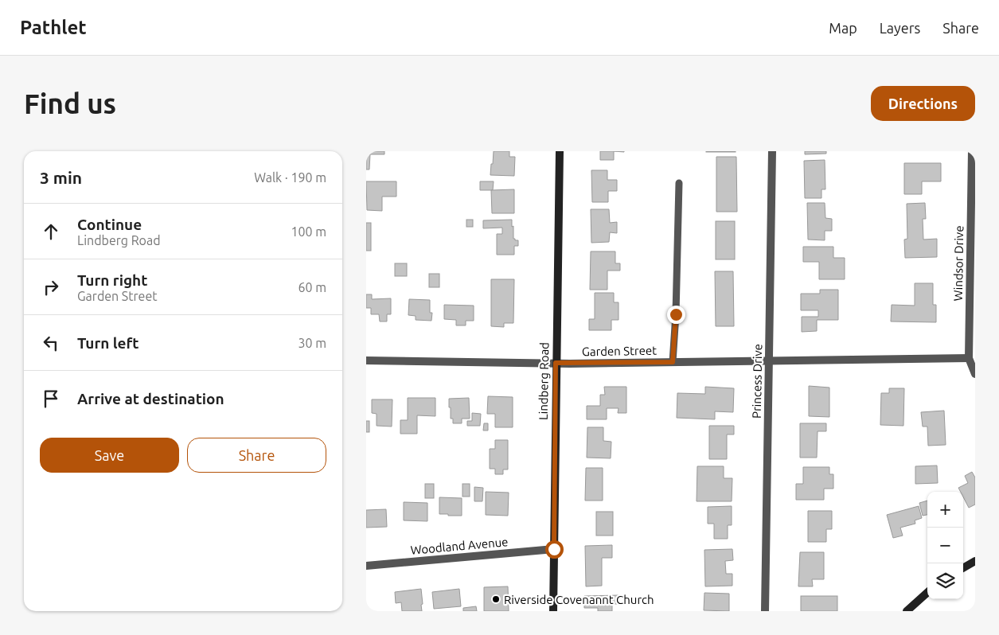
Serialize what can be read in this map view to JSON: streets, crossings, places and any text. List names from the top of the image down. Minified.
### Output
{"streets":{"street":["Windsor Drive","Garden Street","Lindberg Road","Princess Drive","Woodland Avenue"]},"crossings":[["Windsor Drive","Garden Street"],["Garden Street","Lindberg Road"],["Garden Street","Princess Drive"],["Lindberg Road","Woodland Avenue"]],"places":["Riverside Covenannt Church"],"page":{"header":"Pathlet","nav":["Map","Layers","Share"],"buttons":["Directions",["Save","Share"]],"title":"Find us","heading":["3 min","Walk · 190 m"],"list":[["Continue","Lindberg Road","100 m"],["Turn right","Garden Street","60 m"],["Turn left","30 m"],"Arrive at destination"],"map_buttons":["+","−"]}}
